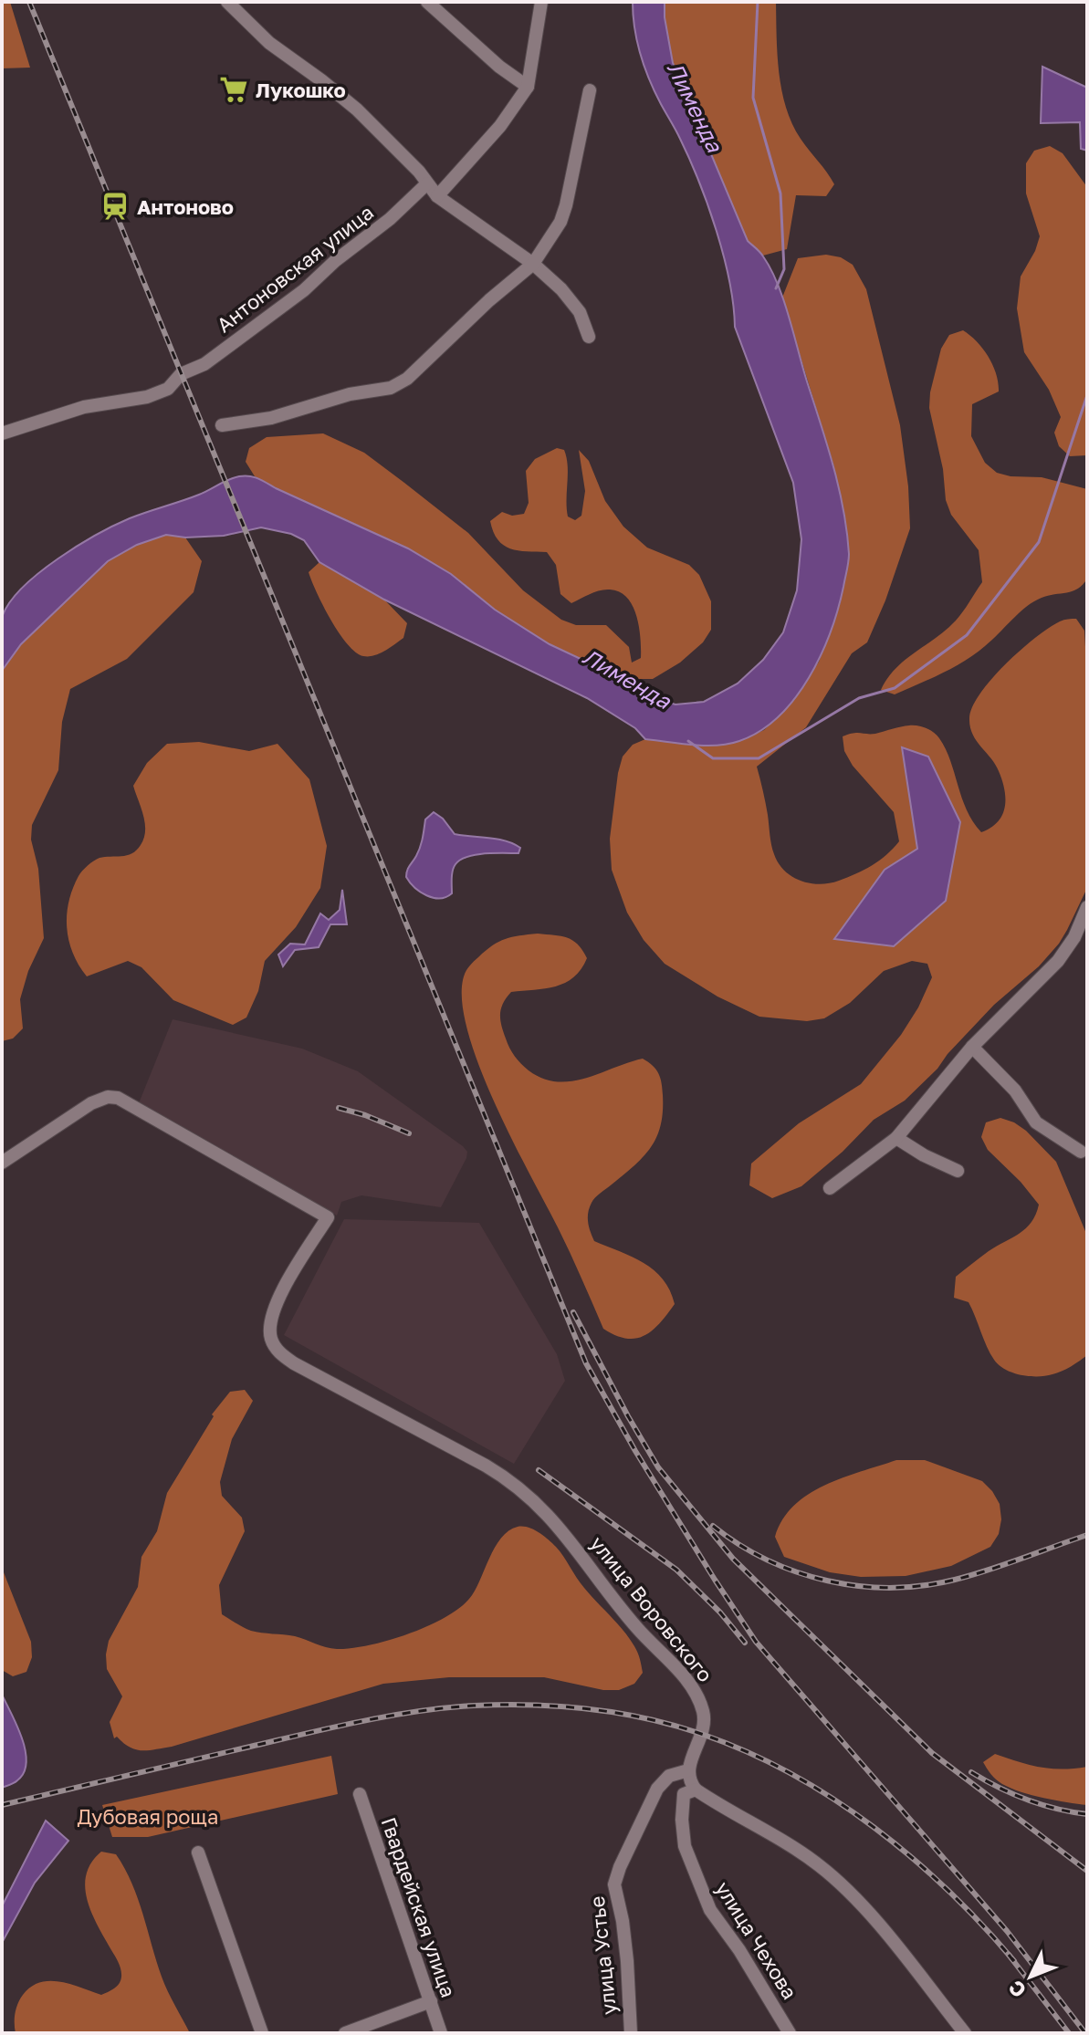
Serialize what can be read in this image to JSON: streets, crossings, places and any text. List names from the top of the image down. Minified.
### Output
{"streets":{"street":["Антоновская улица","улица Воровского","Гвардейская улица","улица Чехова","улица Устье"]},"crossings":[["улица Воровского","улица Устье"]],"water":["Лименда"],"parks":["Дубовая роща"],"places":{"supermarket":["Лукошко"],"station":["Антоново"]},"north":"bottom left"}
